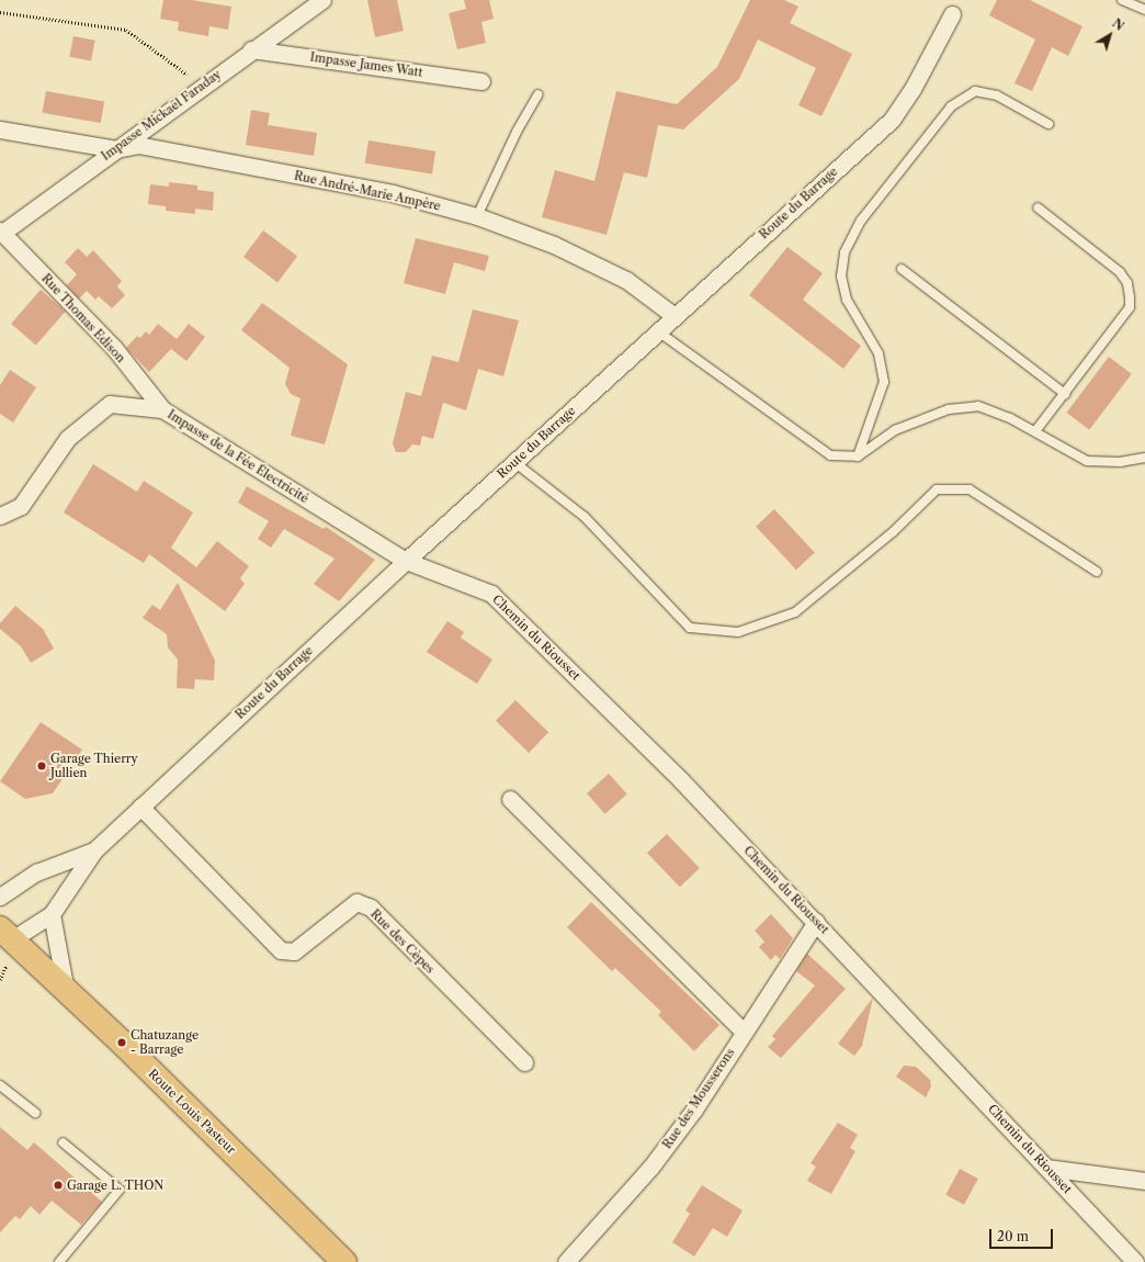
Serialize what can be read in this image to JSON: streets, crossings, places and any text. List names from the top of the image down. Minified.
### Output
{"streets":{"main road":["Route Louis Pasteur"],"street":["Impasse James Watt","Impasse Mickaël Faraday","Rue André-Marie Ampère","Route du Barrage","Rue Thomas Edison","Impasse de la Fée Électricité","Chemin du Riousset","Rue des Cèpes","Rue des Mousserons"]},"crossings":[["Impasse James Watt","Impasse Mickaël Faraday"],["Impasse Mickaël Faraday","Rue André-Marie Ampère"],["Impasse Mickaël Faraday","Rue Thomas Edison"],["Rue André-Marie Ampère","Route du Barrage"],["Route du Barrage","Impasse de la Fée Électricité"],["Route du Barrage","Chemin du Riousset"],["Route du Barrage","Rue des Cèpes"],["Route du Barrage","Route Louis Pasteur"],["Rue Thomas Edison","Impasse de la Fée Électricité"],["Impasse de la Fée Électricité","Chemin du Riousset"],["Chemin du Riousset","Rue des Mousserons"]],"places":["Garage Thierry Jullien","Chatuzange - Barrage","Garage L. THON"],"scale_bar":"20 m","north":"top right"}
